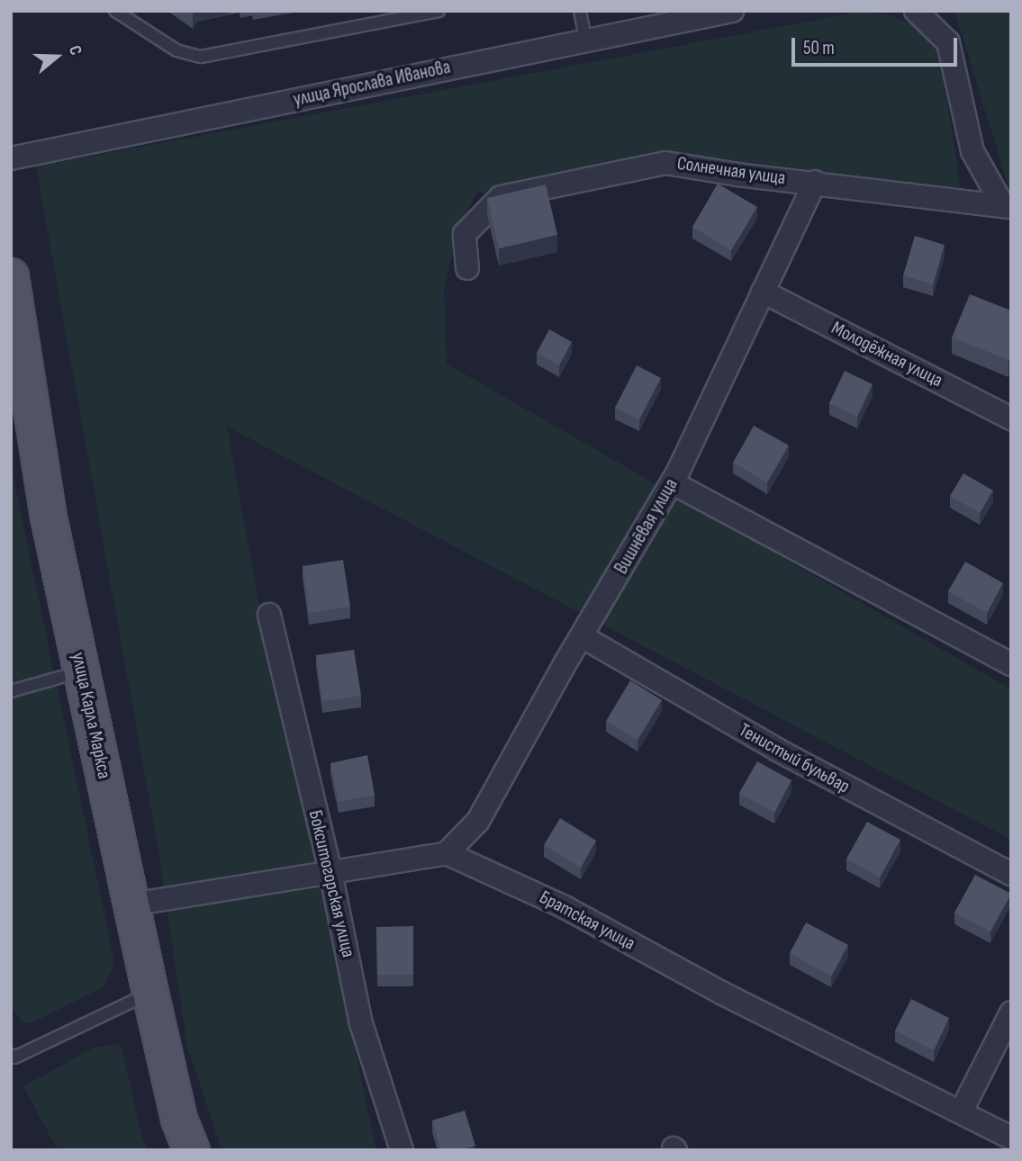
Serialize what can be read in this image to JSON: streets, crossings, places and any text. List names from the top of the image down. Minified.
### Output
{"streets":{"main road":["улица Карла Маркса"],"street":["улица Ярослава Иванова","Солнечная улица","Молодёжная улица","Вишнёвая улица","Тенистый бульвар","Бокситогорская улица","Братская улица"]},"crossings":[["Солнечная улица","Вишнёвая улица"],["Молодёжная улица","Вишнёвая улица"],["Вишнёвая улица","Тенистый бульвар"],["Вишнёвая улица","Братская улица"]],"scale_bar":"50 m","north":"right"}
